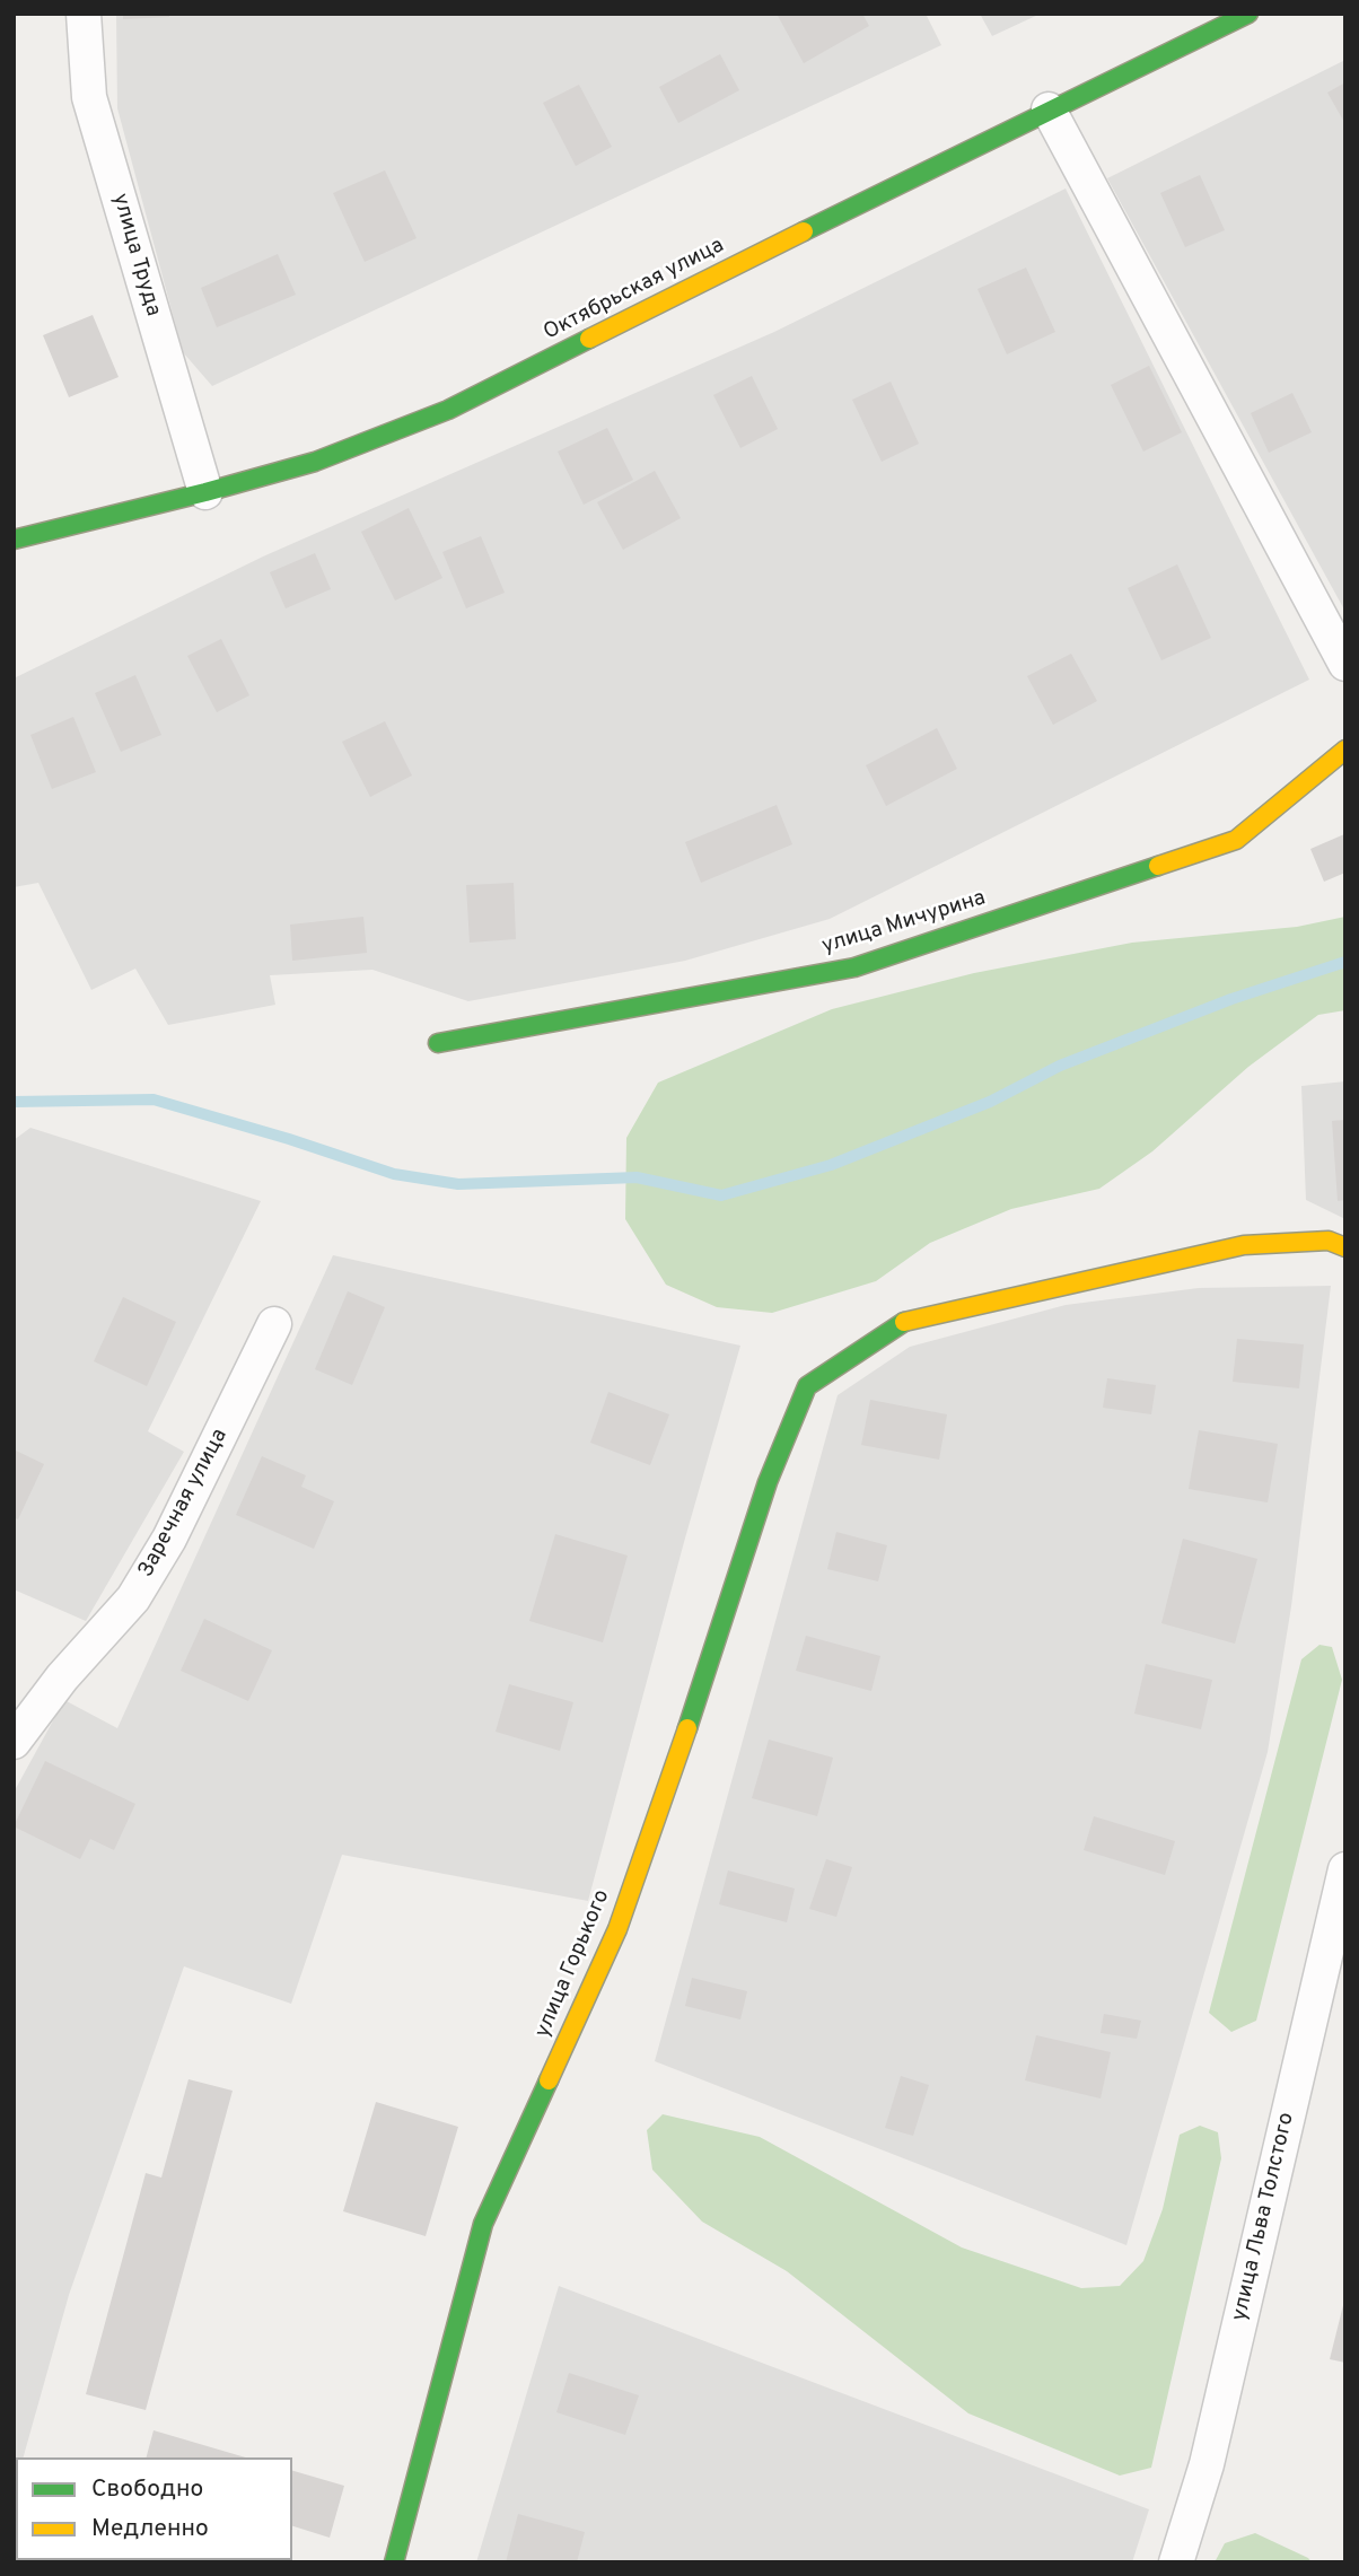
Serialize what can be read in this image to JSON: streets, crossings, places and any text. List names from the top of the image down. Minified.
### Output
{"streets":{"street":["улица Труда","Октябрьская улица","улица Мичурина","Заречная улица","улица Горького","улица Льва Толстого"]},"crossings":[["улица Труда","Октябрьская улица"]],"legend":["Свободно","Медленно"]}
